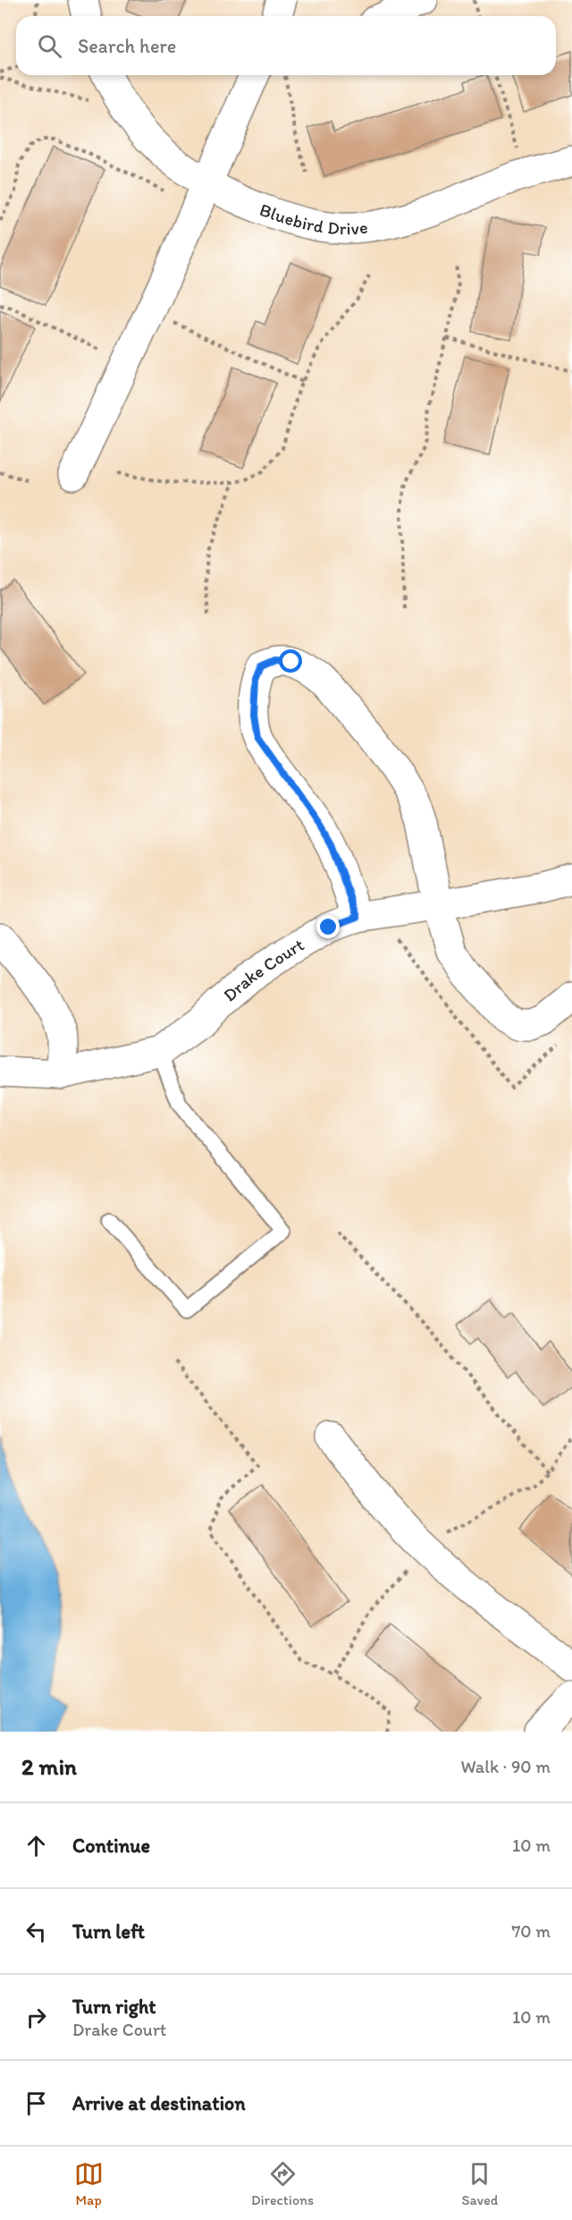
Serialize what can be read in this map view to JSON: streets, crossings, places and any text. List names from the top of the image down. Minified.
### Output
{"streets":{"street":["Bluebird Drive","Drake Court"]},"page":{"search":"Search here","heading":["2 min","Walk · 90 m"],"list":[["Continue","10 m"],["Turn left","70 m"],["Turn right","Drake Court","10 m"],"Arrive at destination"],"nav":["Map","Directions","Saved"]}}
